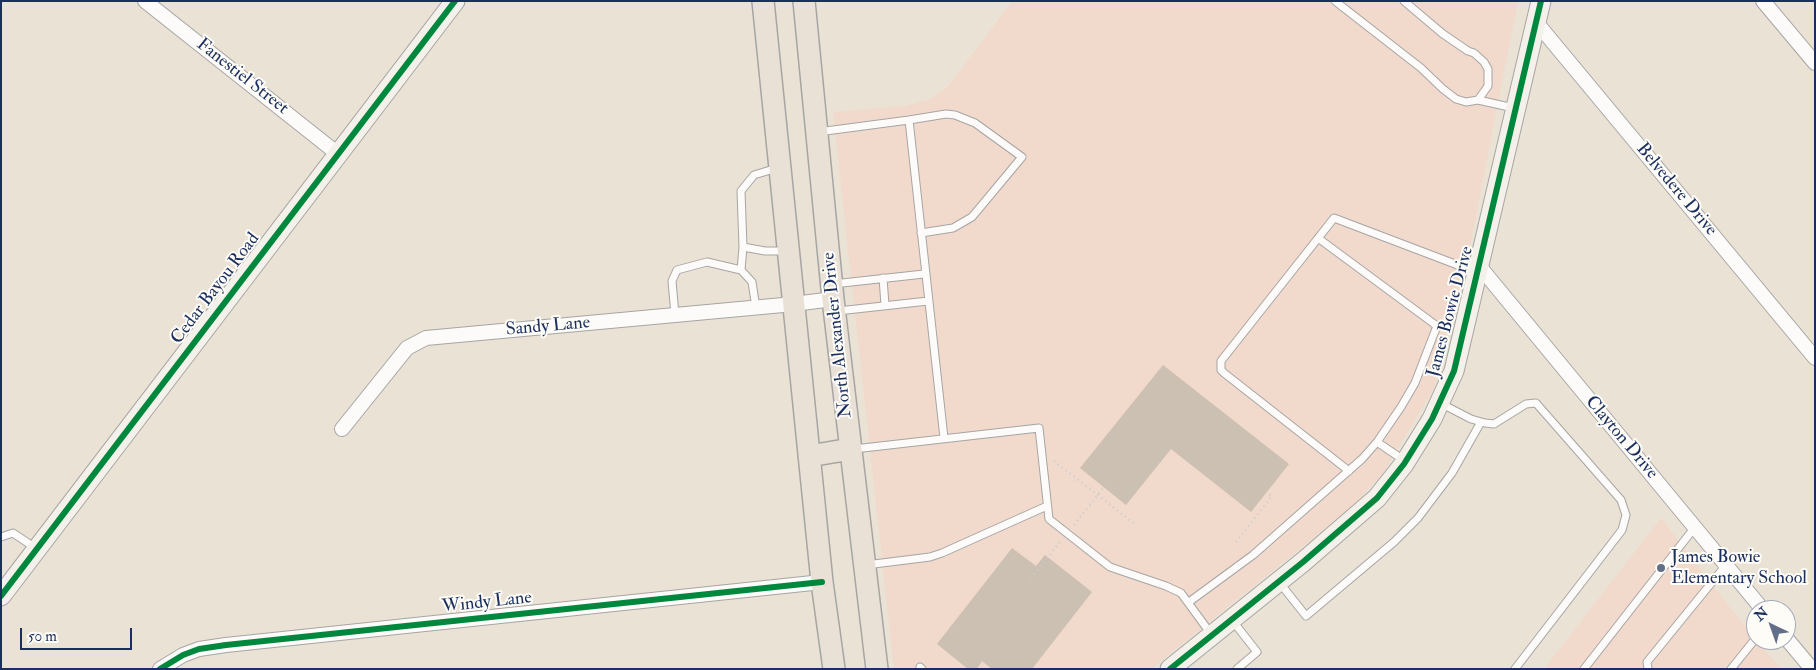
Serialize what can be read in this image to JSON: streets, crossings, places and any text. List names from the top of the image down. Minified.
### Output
{"streets":{"main road":["North Alexander Drive"],"street":["Fanestiel Street","Belvedere Drive","Cedar Bayou Road","James Bowie Drive","Sandy Lane","Clayton Drive","Windy Lane"]},"crossings":[["Fanestiel Street","Cedar Bayou Road"],["Belvedere Drive","James Bowie Drive"],["James Bowie Drive","Clayton Drive"],["Sandy Lane","North Alexander Drive"]],"places":["James Bowie Elementary School"],"scale_bar":"50 m","north":"top left"}
